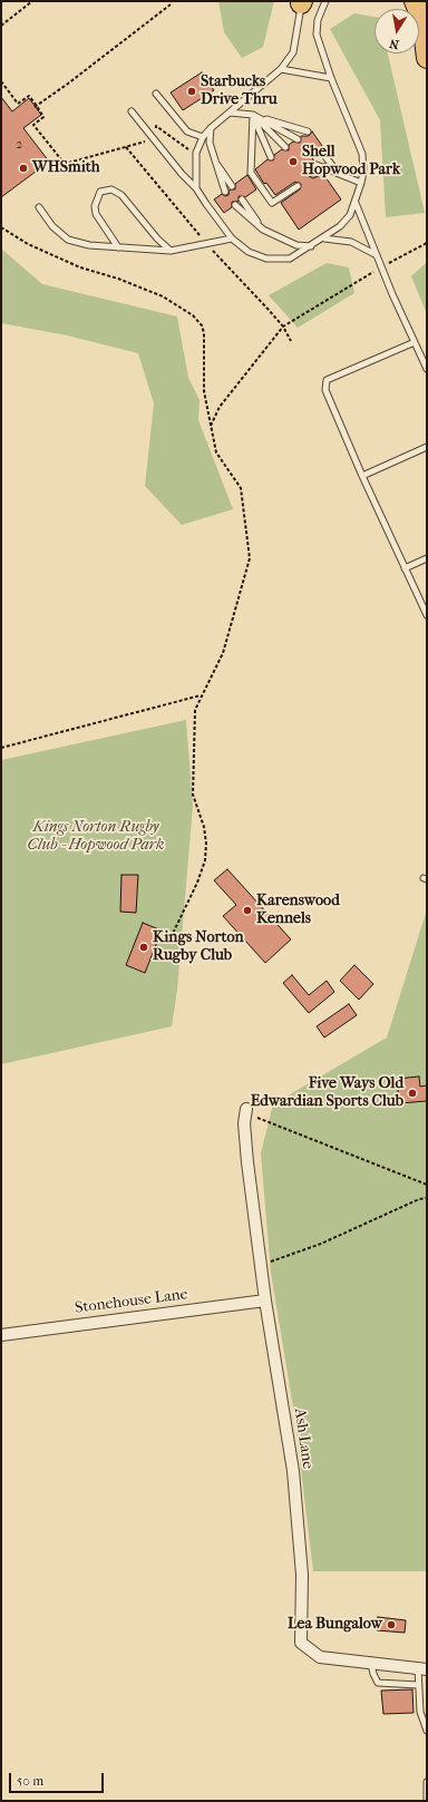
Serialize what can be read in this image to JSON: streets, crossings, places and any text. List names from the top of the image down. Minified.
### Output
{"streets":{"street":["Stonehouse Lane","Ash Lane"]},"crossings":[["Stonehouse Lane","Ash Lane"]],"parks":["Kings Norton Rugby Club - Hopwood Park"],"places":["Starbucks Drive Thru","Shell Hopwood Park","WHSmith","Karenswood Kennels","Kings Norton Rugby Club","Five Ways Old Edwardian Sports Club","Lea Bungalow"],"house_numbers":["2"],"scale_bar":"50 m","north":"bottom"}
